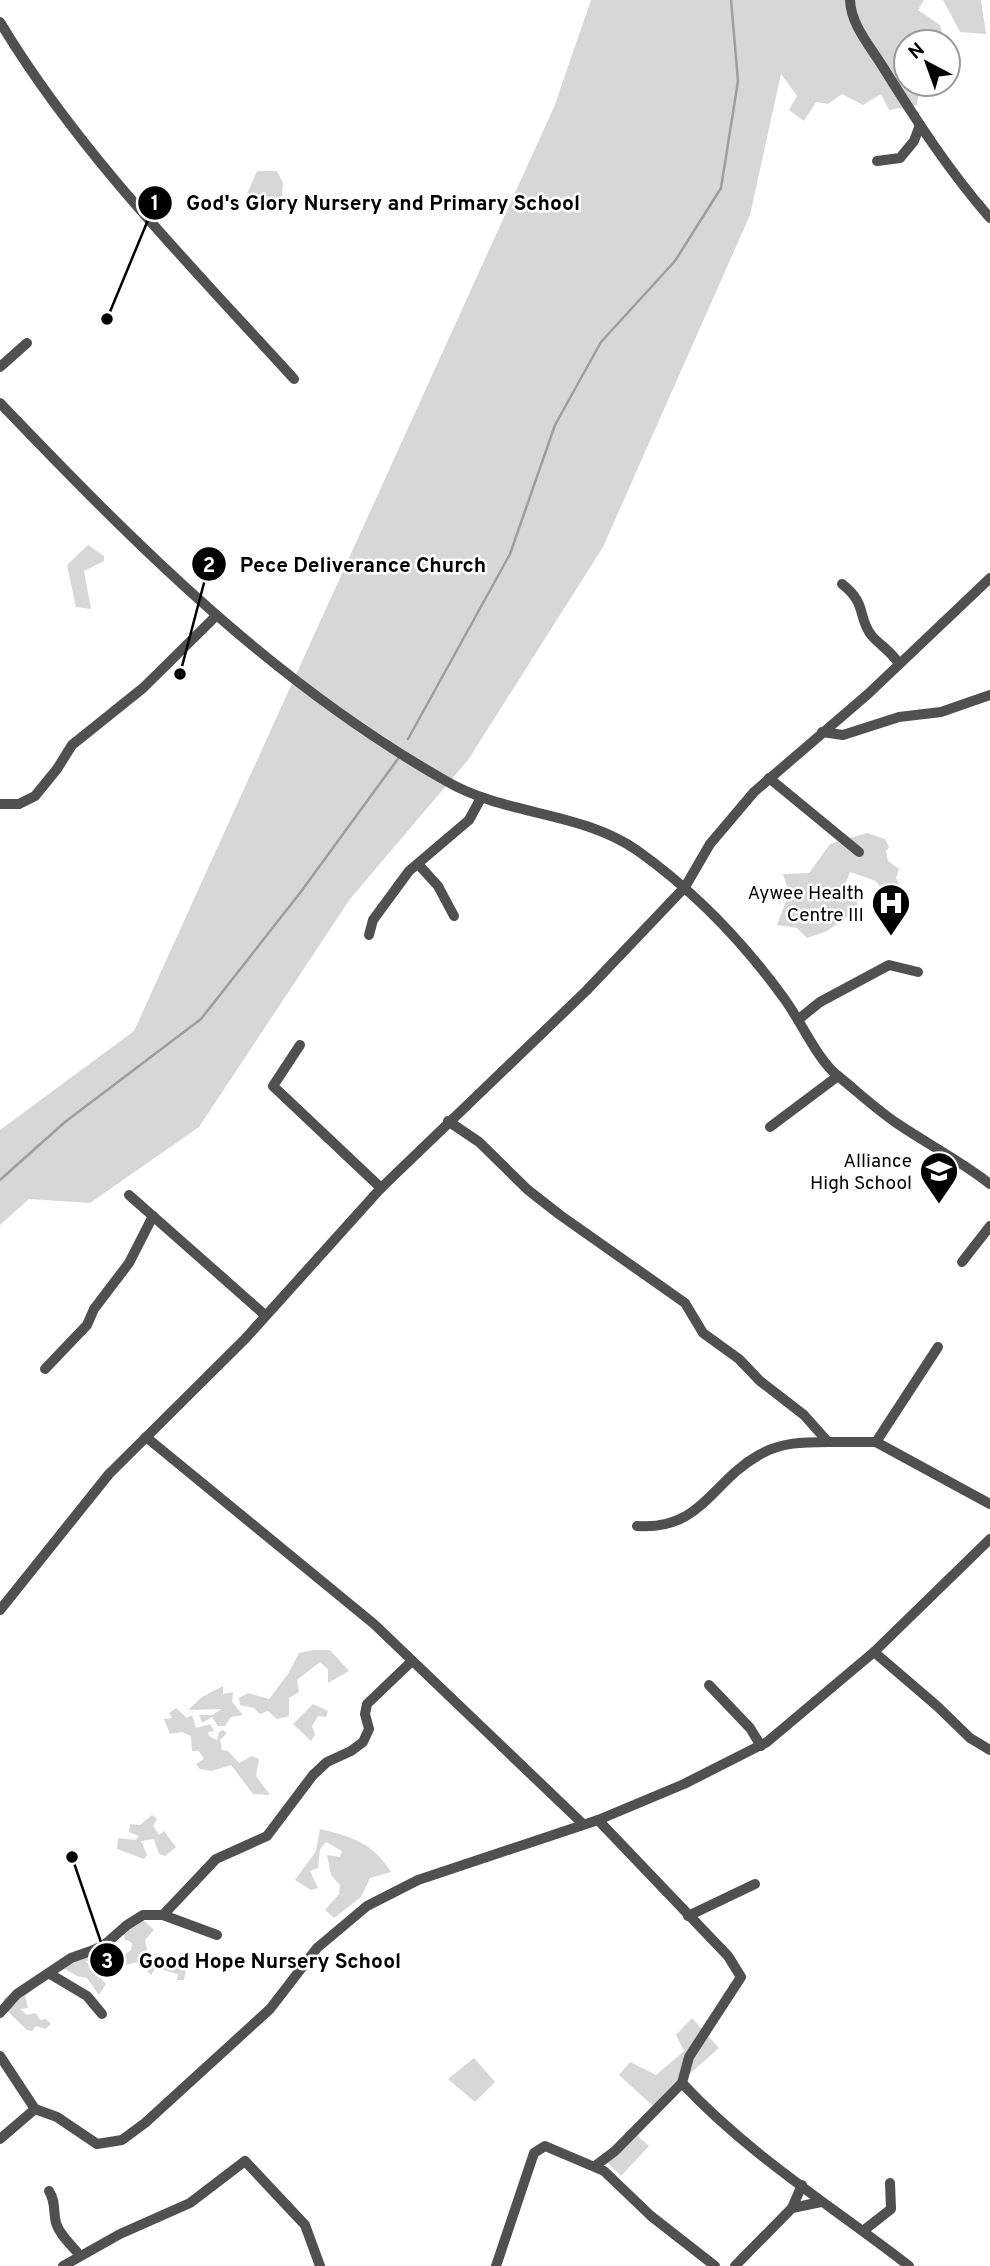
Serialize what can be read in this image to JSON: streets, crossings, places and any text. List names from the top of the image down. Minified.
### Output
{"places":{"other":["God's Glory Nursery and Primary School","Pece Deliverance Church","Good Hope Nursery School"],"hospital":["Aywee Health Centre III"],"school or university":["Alliance High School"]},"north":"top left"}
